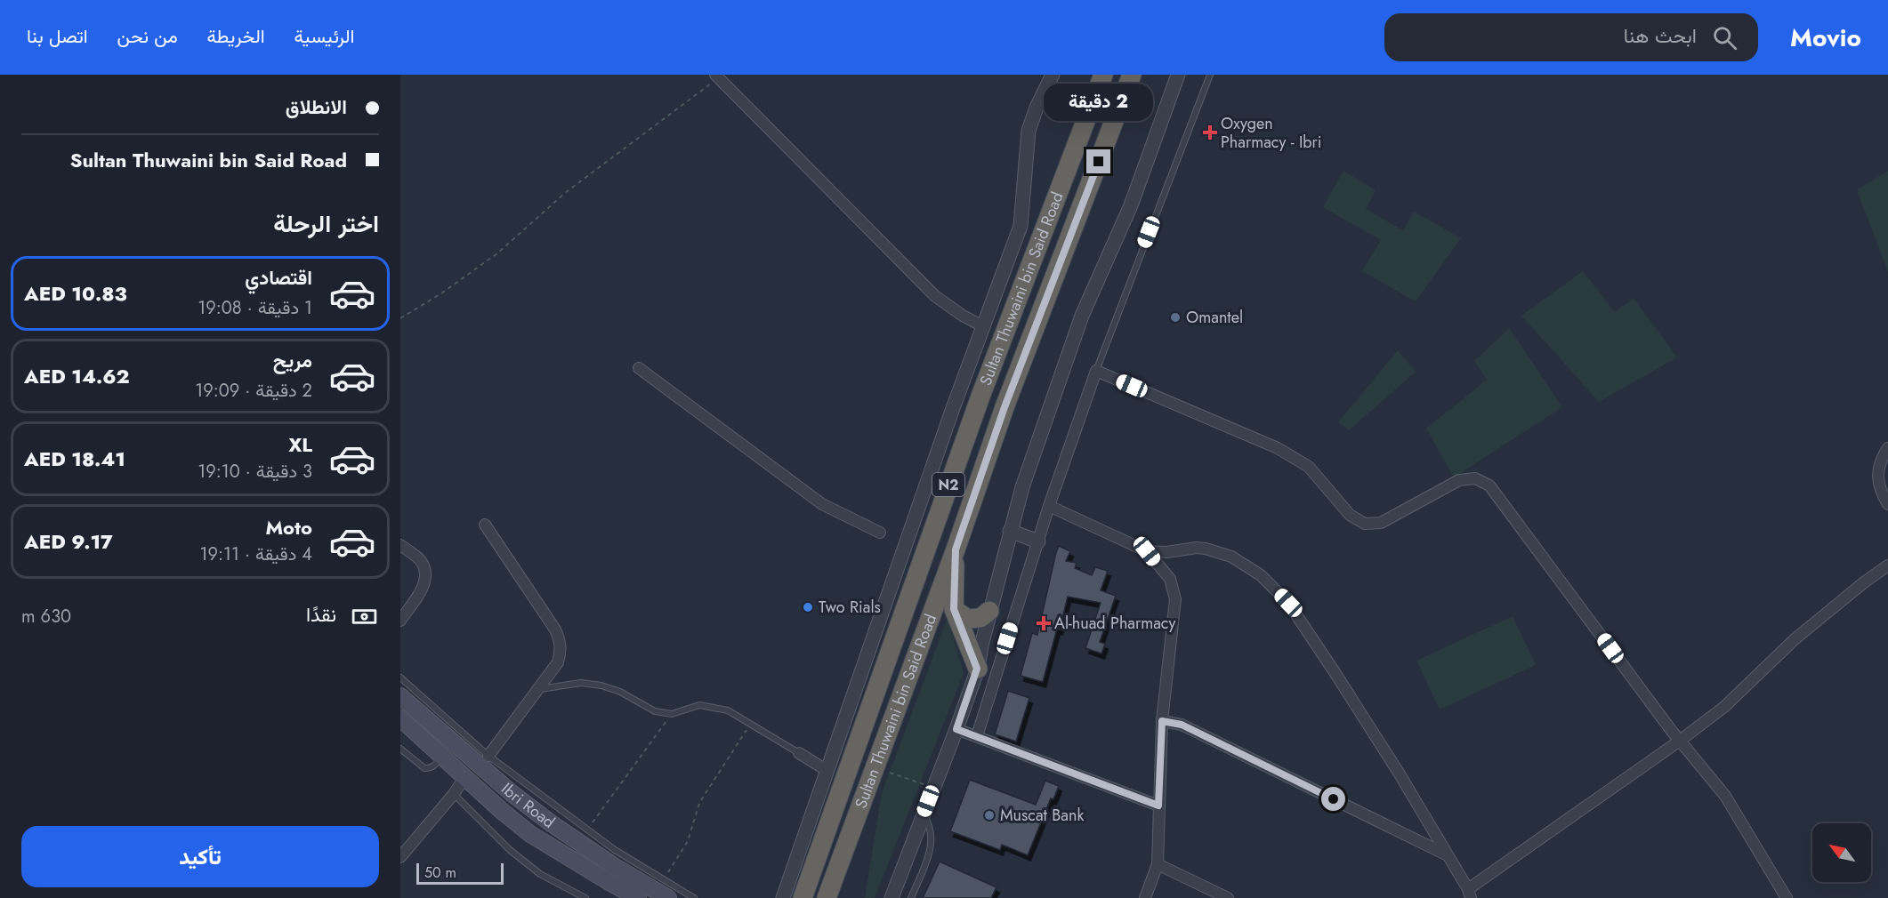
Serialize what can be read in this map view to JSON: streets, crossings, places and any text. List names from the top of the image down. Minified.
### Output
{"streets":{"highway":["Sultan Thuwaini bin Said Road","N2"],"main road":["Ibri Road"]},"places":{"health":["Oxygen Pharmacy - Ibri","Al-huad Pharmacy"],"other":["Omantel","Two Rials","Muscat Bank"]},"scale_bar":"50 m","north":"top left","page":{"header":"Movio","search":"ابحث هنا","nav":["الرئيسية","الخريطة","من نحن","اتصل بنا"],"banner":["الانطلاق","Sultan Thuwaini bin Said Road"],"bubble":"2 دقيقة","heading":"اختر الرحلة","list":[{"name":"اقتصادي","note":"1 دقيقة · 19:08","value":"AED 10.83"},{"name":"مريح","note":"2 دقيقة · 19:09","value":"AED 14.62"},{"name":"XL","note":"3 دقيقة · 19:10","value":"AED 18.41"},{"name":"Moto","note":"4 دقيقة · 19:11","value":"AED 9.17"}],"pay":["نقدًا","630 m"],"buttons":"تأكيد","scale":"50 m"}}
